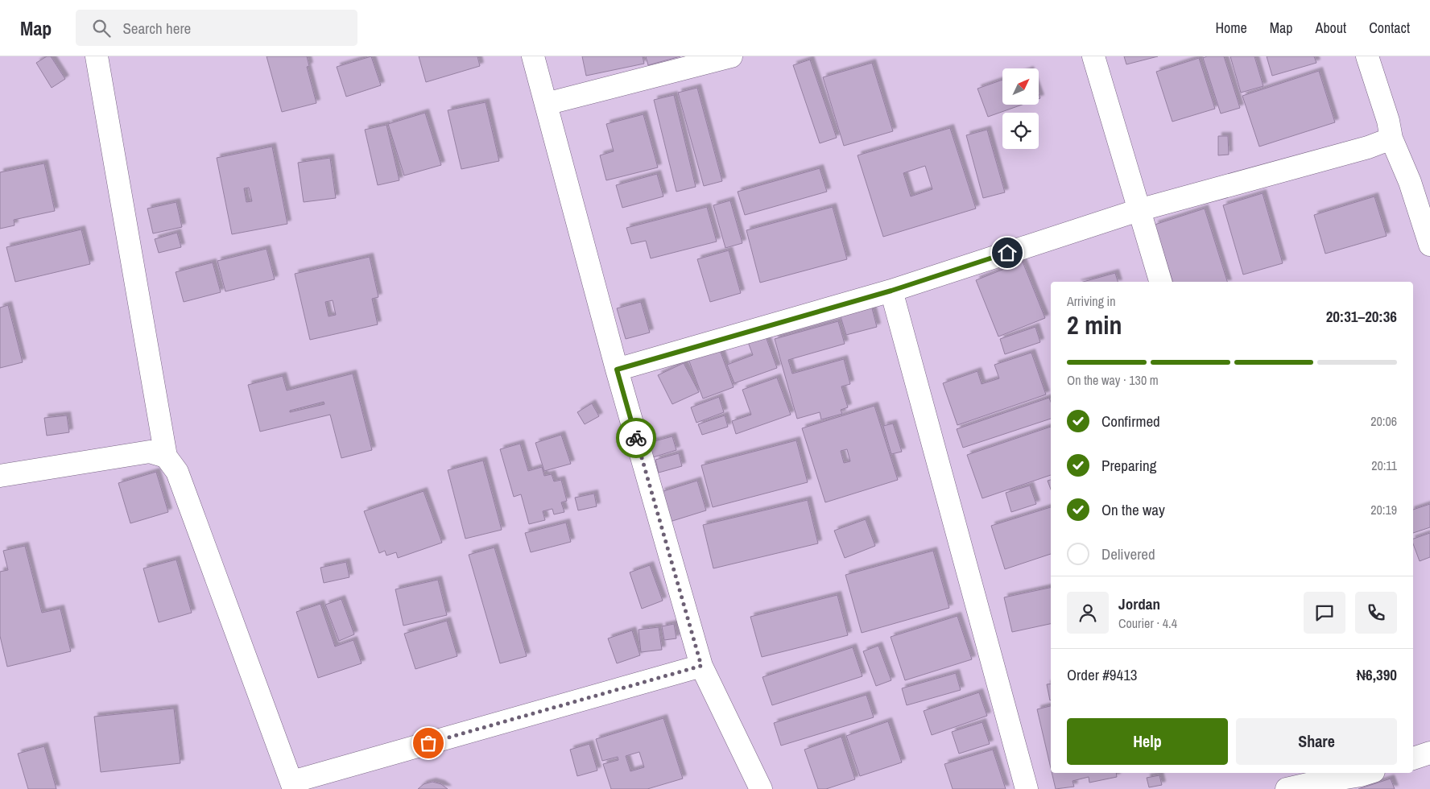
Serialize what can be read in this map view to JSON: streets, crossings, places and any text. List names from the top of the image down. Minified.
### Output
{"north":"top right","page":{"header":"Map","search":"Search here","nav":["Home","Map","About","Contact"],"heading":["2 min","Arriving in","20:31–20:36"],"panel":["Jordan","Courier · 4.4","Order #9413","₦6,390"],"bar":"On the way · 130 m","list":[["Confirmed","20:06"],["Preparing","20:11"],["On the way","20:19"],"Delivered"],"buttons":["Help","Share"]}}
